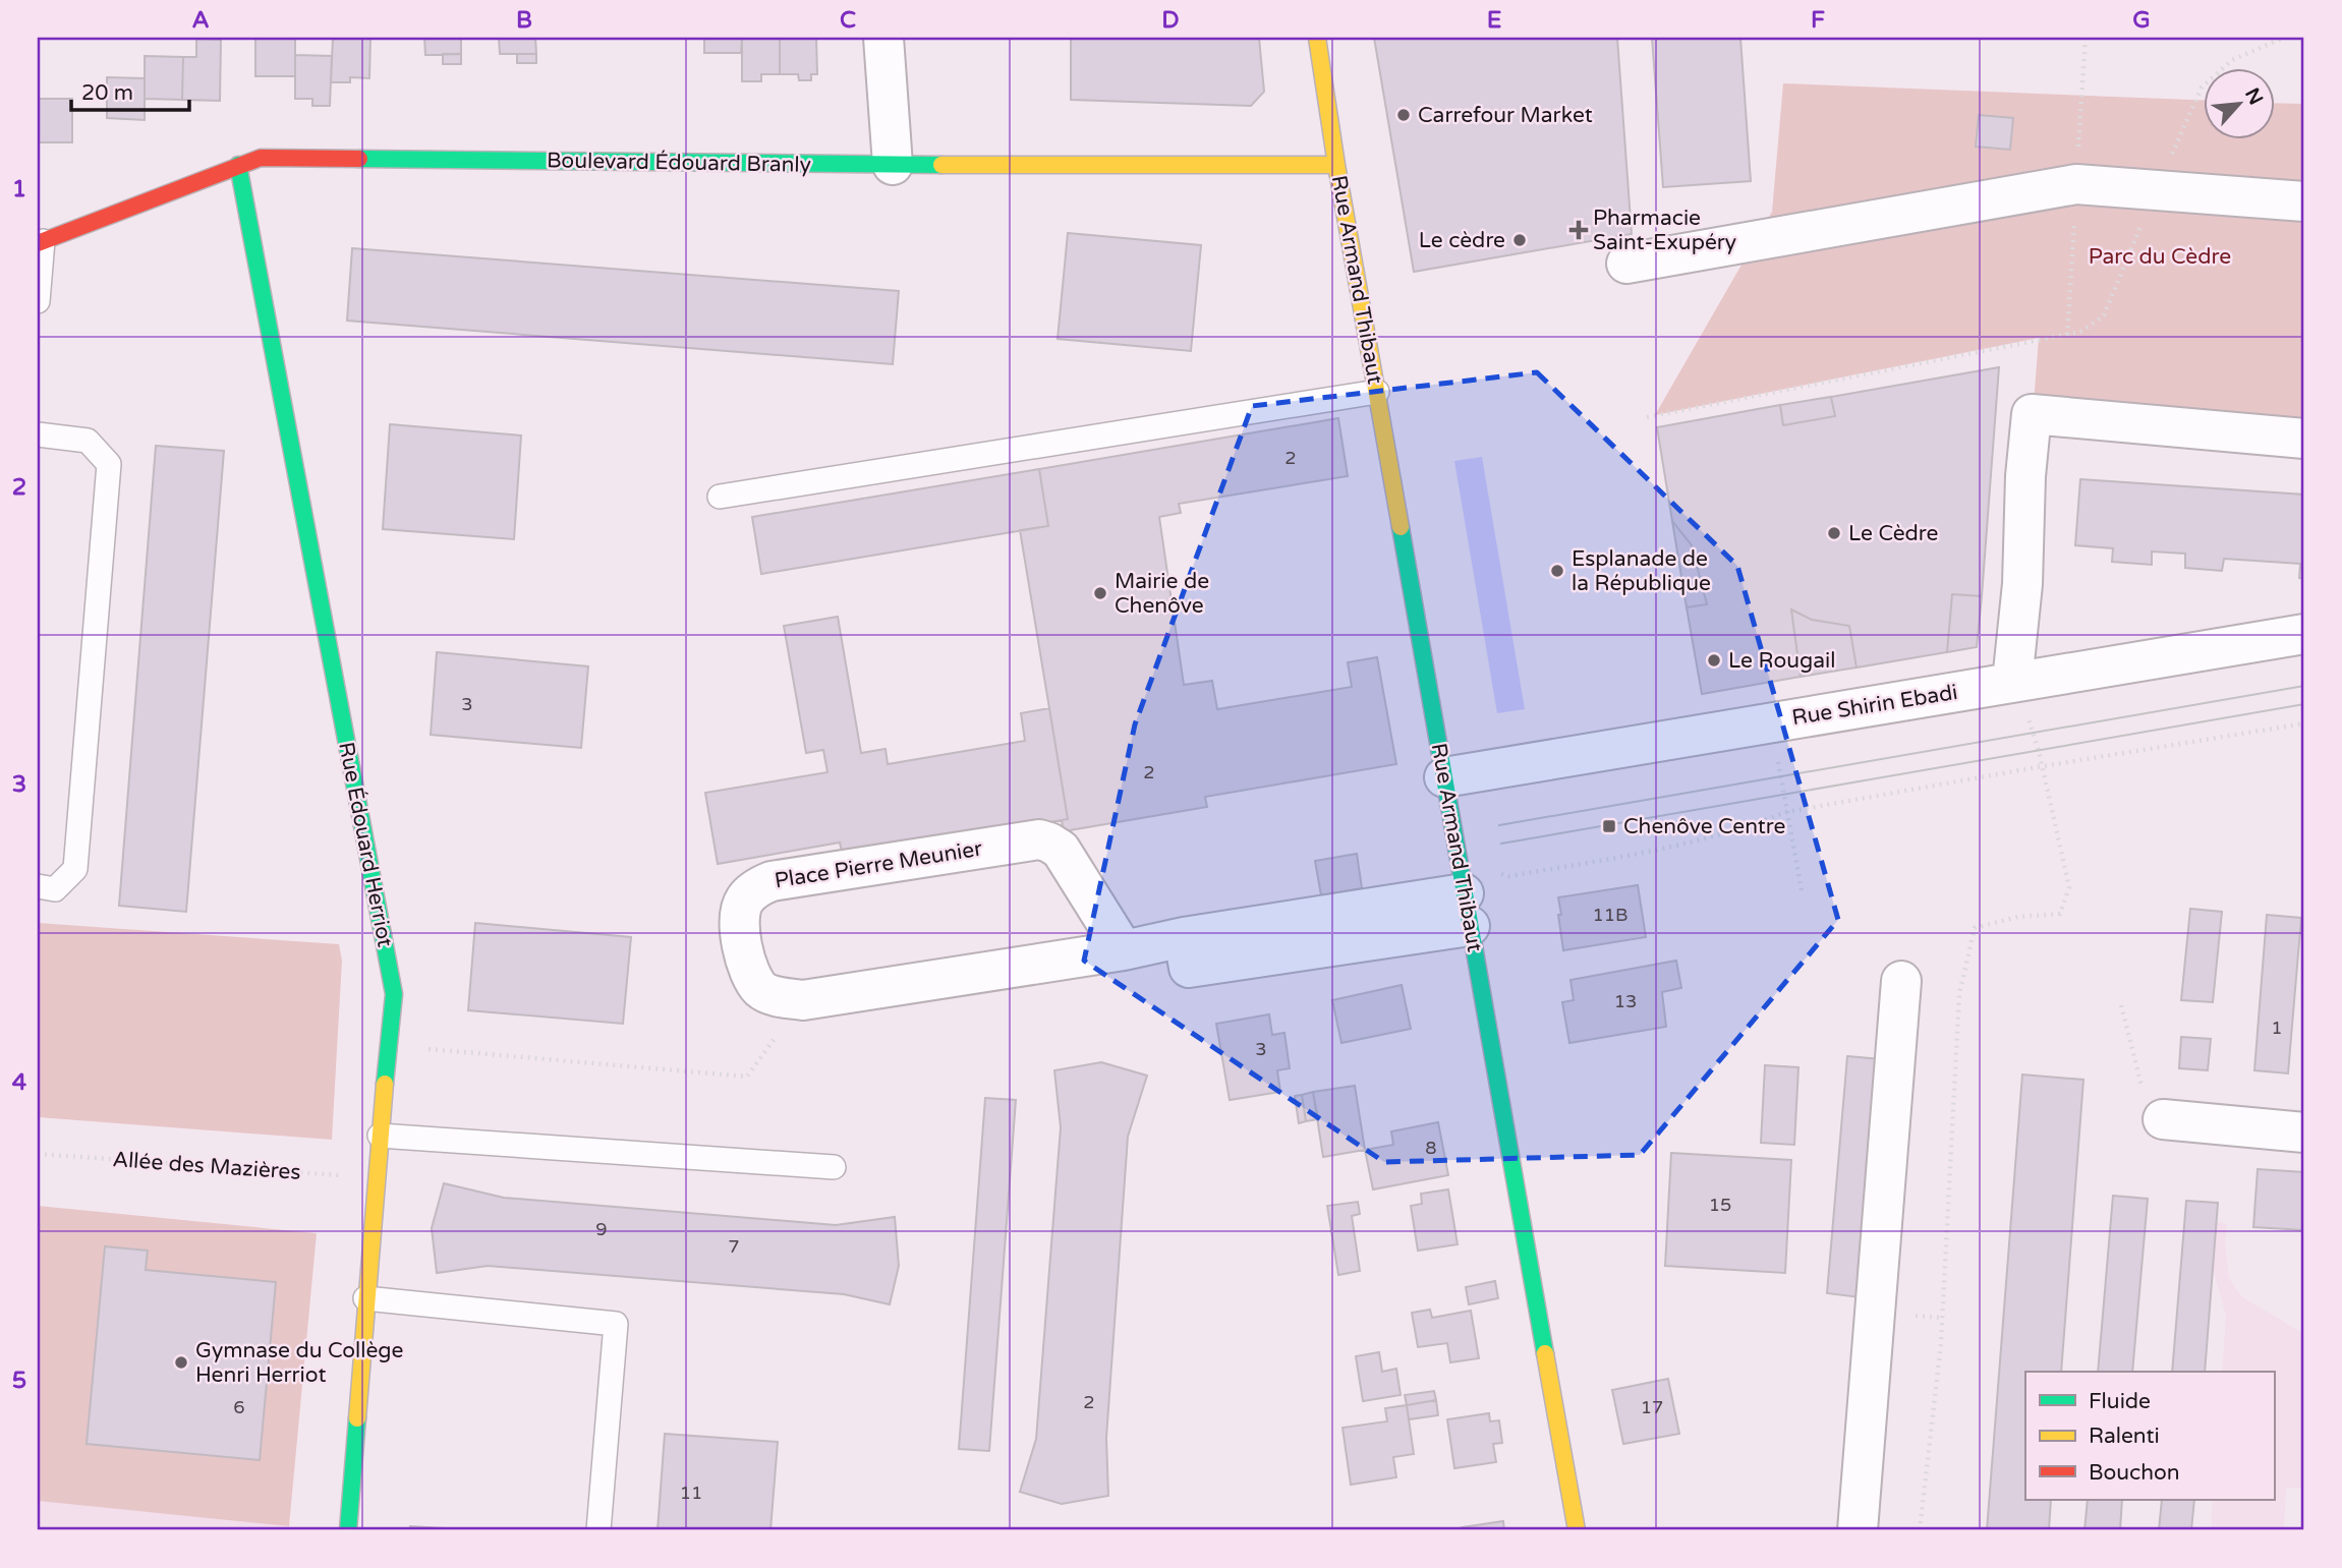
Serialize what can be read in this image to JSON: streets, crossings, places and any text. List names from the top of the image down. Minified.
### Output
{"streets":{"street":["Boulevard Édouard Branly","Rue Armand Thibaut","Rue Shirin Ebadi","Rue Édouard Herriot","Place Pierre Meunier"],"path":["Allée des Mazières"]},"crossings":[["Boulevard Édouard Branly","Rue Armand Thibaut"],["Boulevard Édouard Branly","Rue Édouard Herriot"],["Rue Armand Thibaut","Rue Shirin Ebadi"],["Rue Armand Thibaut","Place Pierre Meunier"],["Rue Édouard Herriot","Allée des Mazières"]],"parks":["Parc du Cèdre"],"places":{"other":["Carrefour Market","Le cèdre","Le Cèdre","Esplanade de la République","Mairie de Chenôve","Le Rougail","Gymnase du Collège Henri Herriot"],"health":["Pharmacie Saint-Exupéry"],"transit":["Chenôve Centre"]},"house_numbers":["2","3","2","11B","13","1","3","8","15","9","7","2","6","17","11"],"legend":["Fluide","Ralenti","Bouchon"],"scale_bar":"20 m","north":"top right","grid":{"columns":["A","B","C","D","E","F","G"],"rows":["1","2","3","4","5"]}}
